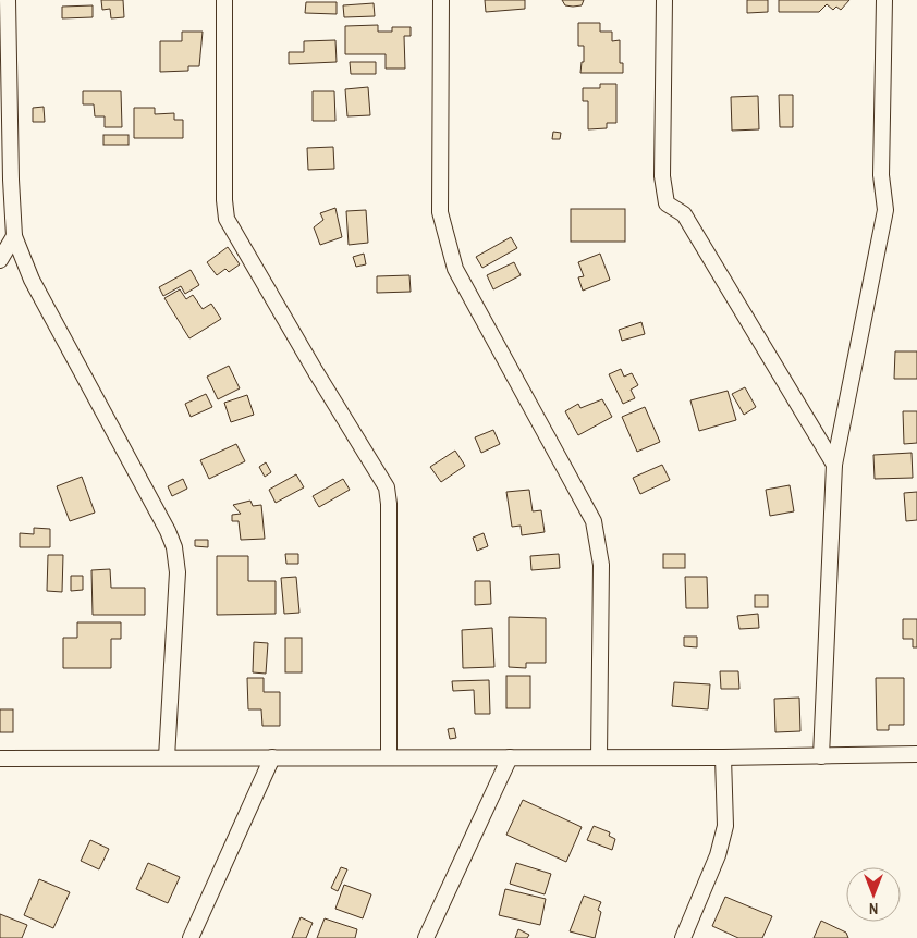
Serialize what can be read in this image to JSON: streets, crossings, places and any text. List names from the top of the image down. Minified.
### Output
{"north":"bottom"}
